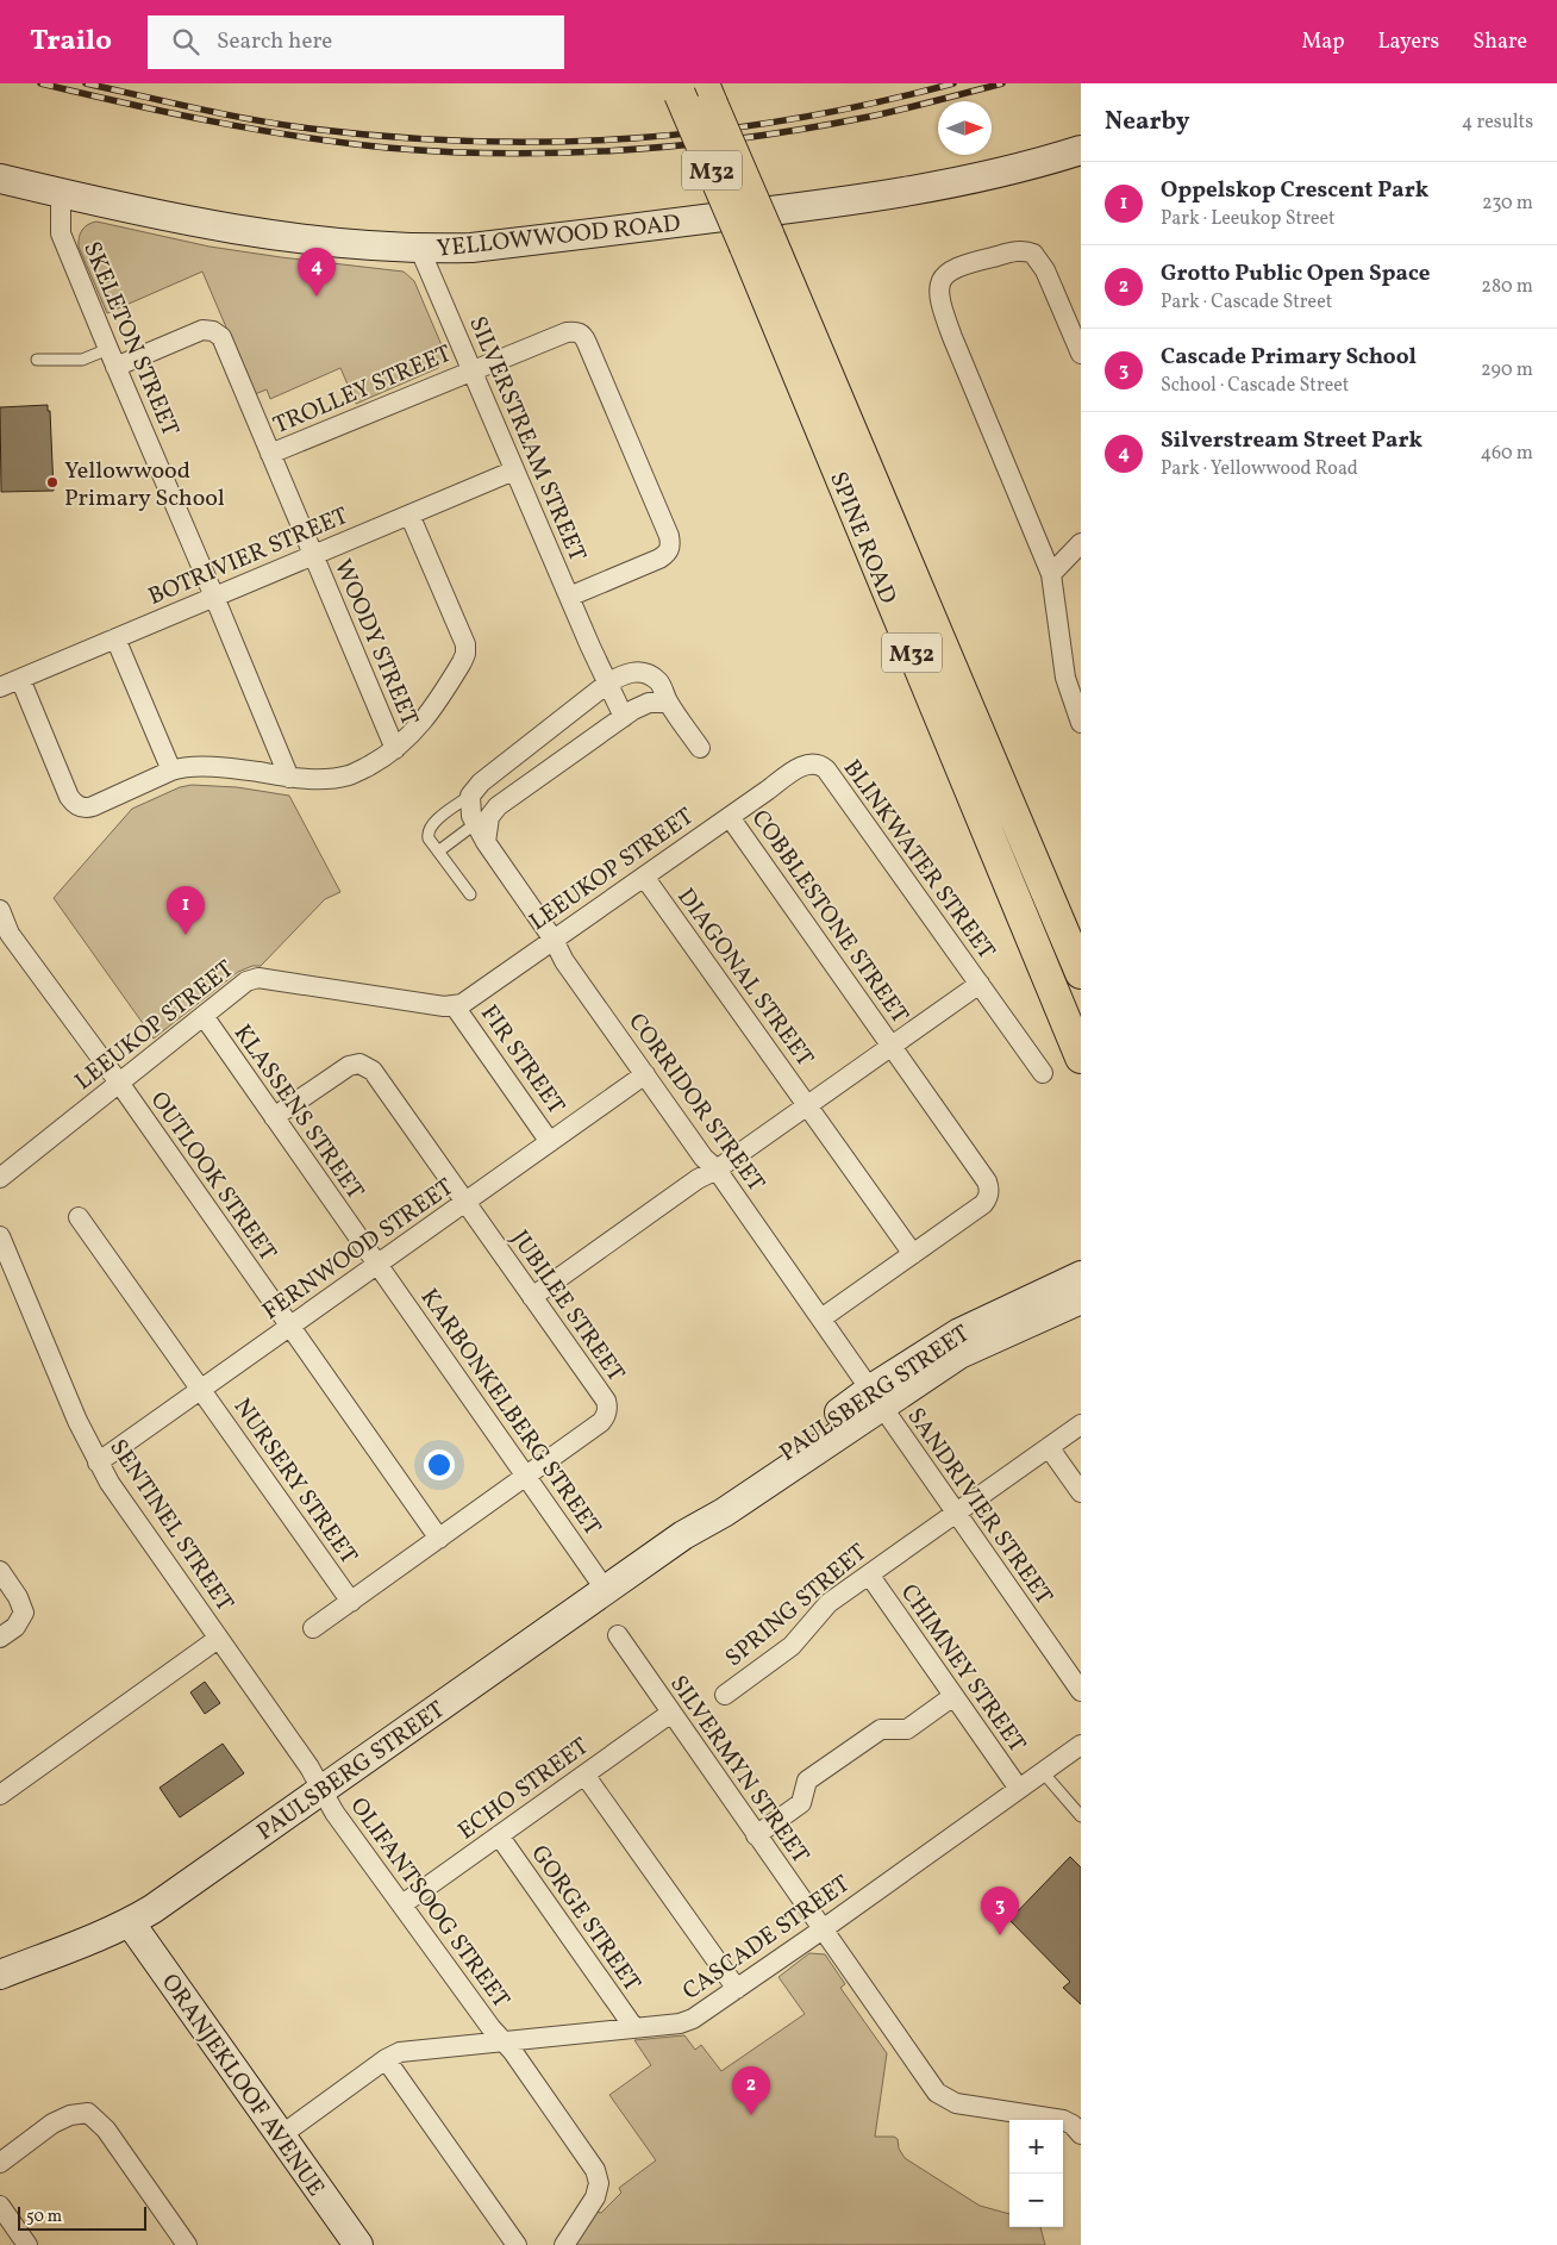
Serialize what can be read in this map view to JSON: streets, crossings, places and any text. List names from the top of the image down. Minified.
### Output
{"streets":{"main road":["M32","SPINE ROAD"],"street":["YELLOWWOOD ROAD","SKELETON STREET","TROLLEY STREET","SILVERSTREAM STREET","BOTRIVIER STREET","WOODY STREET","BLINKWATER STREET","LEEUKOP STREET","COBBLESTONE STREET","DIAGONAL STREET","FIR STREET","CORRIDOR STREET","KLASSENS STREET","OUTLOOK STREET","FERNWOOD STREET","JUBILEE STREET","PAULSBERG STREET","KARBONKELBERG STREET","NURSERY STREET","SANDRIVIER STREET","SENTINEL STREET","SPRING STREET","CHIMNEY STREET","SILVERMYN STREET","ECHO STREET","OLIFANTSOOG STREET","GORGE STREET","CASCADE STREET","ORANJEKLOOF AVENUE"]},"crossings":[["YELLOWWOOD ROAD","SKELETON STREET"],["YELLOWWOOD ROAD","SILVERSTREAM STREET"],["SKELETON STREET","BOTRIVIER STREET"],["SKELETON STREET","WOODY STREET"],["TROLLEY STREET","SILVERSTREAM STREET"],["TROLLEY STREET","WOODY STREET"],["SILVERSTREAM STREET","BOTRIVIER STREET"],["BOTRIVIER STREET","WOODY STREET"],["BLINKWATER STREET","LEEUKOP STREET"],["BLINKWATER STREET","COBBLESTONE STREET"],["BLINKWATER STREET","DIAGONAL STREET"],["BLINKWATER STREET","CORRIDOR STREET"],["BLINKWATER STREET","JUBILEE STREET"],["LEEUKOP STREET","COBBLESTONE STREET"],["LEEUKOP STREET","DIAGONAL STREET"],["LEEUKOP STREET","FIR STREET"],["LEEUKOP STREET","CORRIDOR STREET"],["LEEUKOP STREET","KLASSENS STREET"],["LEEUKOP STREET","OUTLOOK STREET"],["COBBLESTONE STREET","DIAGONAL STREET"],["FIR STREET","FERNWOOD STREET"],["CORRIDOR STREET","FERNWOOD STREET"],["CORRIDOR STREET","PAULSBERG STREET"],["CORRIDOR STREET","SANDRIVIER STREET"],["KLASSENS STREET","FERNWOOD STREET"],["KLASSENS STREET","JUBILEE STREET"],["KLASSENS STREET","KARBONKELBERG STREET"],["OUTLOOK STREET","FERNWOOD STREET"],["FERNWOOD STREET","JUBILEE STREET"],["FERNWOOD STREET","KARBONKELBERG STREET"],["FERNWOOD STREET","NURSERY STREET"],["FERNWOOD STREET","SENTINEL STREET"],["JUBILEE STREET","KARBONKELBERG STREET"],["PAULSBERG STREET","KARBONKELBERG STREET"],["PAULSBERG STREET","SANDRIVIER STREET"],["PAULSBERG STREET","SENTINEL STREET"],["PAULSBERG STREET","OLIFANTSOOG STREET"],["PAULSBERG STREET","ORANJEKLOOF AVENUE"],["SANDRIVIER STREET","SPRING STREET"],["SENTINEL STREET","OLIFANTSOOG STREET"],["SPRING STREET","CHIMNEY STREET"],["CHIMNEY STREET","CASCADE STREET"],["SILVERMYN STREET","ECHO STREET"],["SILVERMYN STREET","CASCADE STREET"],["ECHO STREET","OLIFANTSOOG STREET"],["ECHO STREET","GORGE STREET"],["OLIFANTSOOG STREET","CASCADE STREET"],["GORGE STREET","CASCADE STREET"],["CASCADE STREET","ORANJEKLOOF AVENUE"]],"places":["Yellowwood Primary School"],"scale_bar":"50 m","north":"right","page":{"header":"Trailo","search":"Search here","nav":["Map","Layers","Share"],"heading":["Nearby","4 results"],"list":[{"mark":"1","name":"Oppelskop Crescent Park","note":"Park · Leeukop Street","value":"230 m"},{"mark":"2","name":"Grotto Public Open Space","note":"Park · Cascade Street","value":"280 m"},{"mark":"3","name":"Cascade Primary School","note":"School · Cascade Street","value":"290 m"},{"mark":"4","name":"Silverstream Street Park","note":"Park · Yellowwood Road","value":"460 m"}],"pins":["4","1","3","2"],"map_buttons":["+","−"],"scale":"50 m"}}
